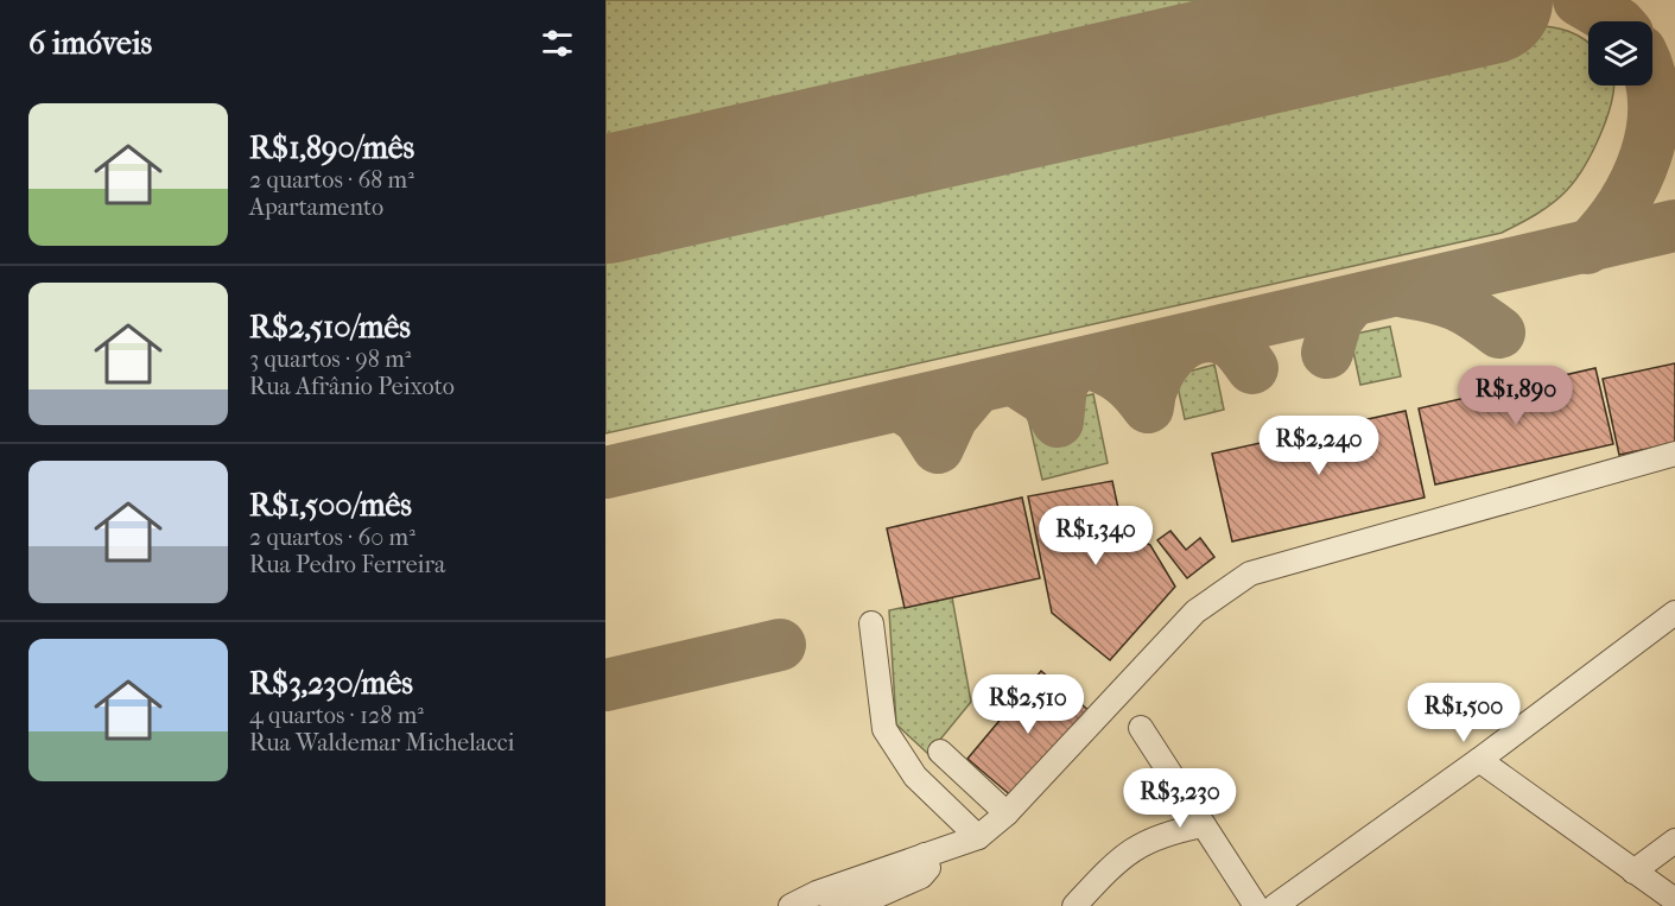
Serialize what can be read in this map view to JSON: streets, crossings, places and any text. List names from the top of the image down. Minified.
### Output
{"page":{"heading":"6 imóveis","list":[{"name":"R$1,890/mês","note":"2 quartos · 68 m² · Apartamento"},{"name":"R$2,510/mês","note":"3 quartos · 98 m² · Rua Afrânio Peixoto"},{"name":"R$1,500/mês","note":"2 quartos · 60 m² · Rua Pedro Ferreira"},{"name":"R$3,230/mês","note":"4 quartos · 128 m² · Rua Waldemar Michelacci"}],"price":["R$1,890","R$2,240","R$1,340","R$2,510","R$1,500","R$3,230"]}}
